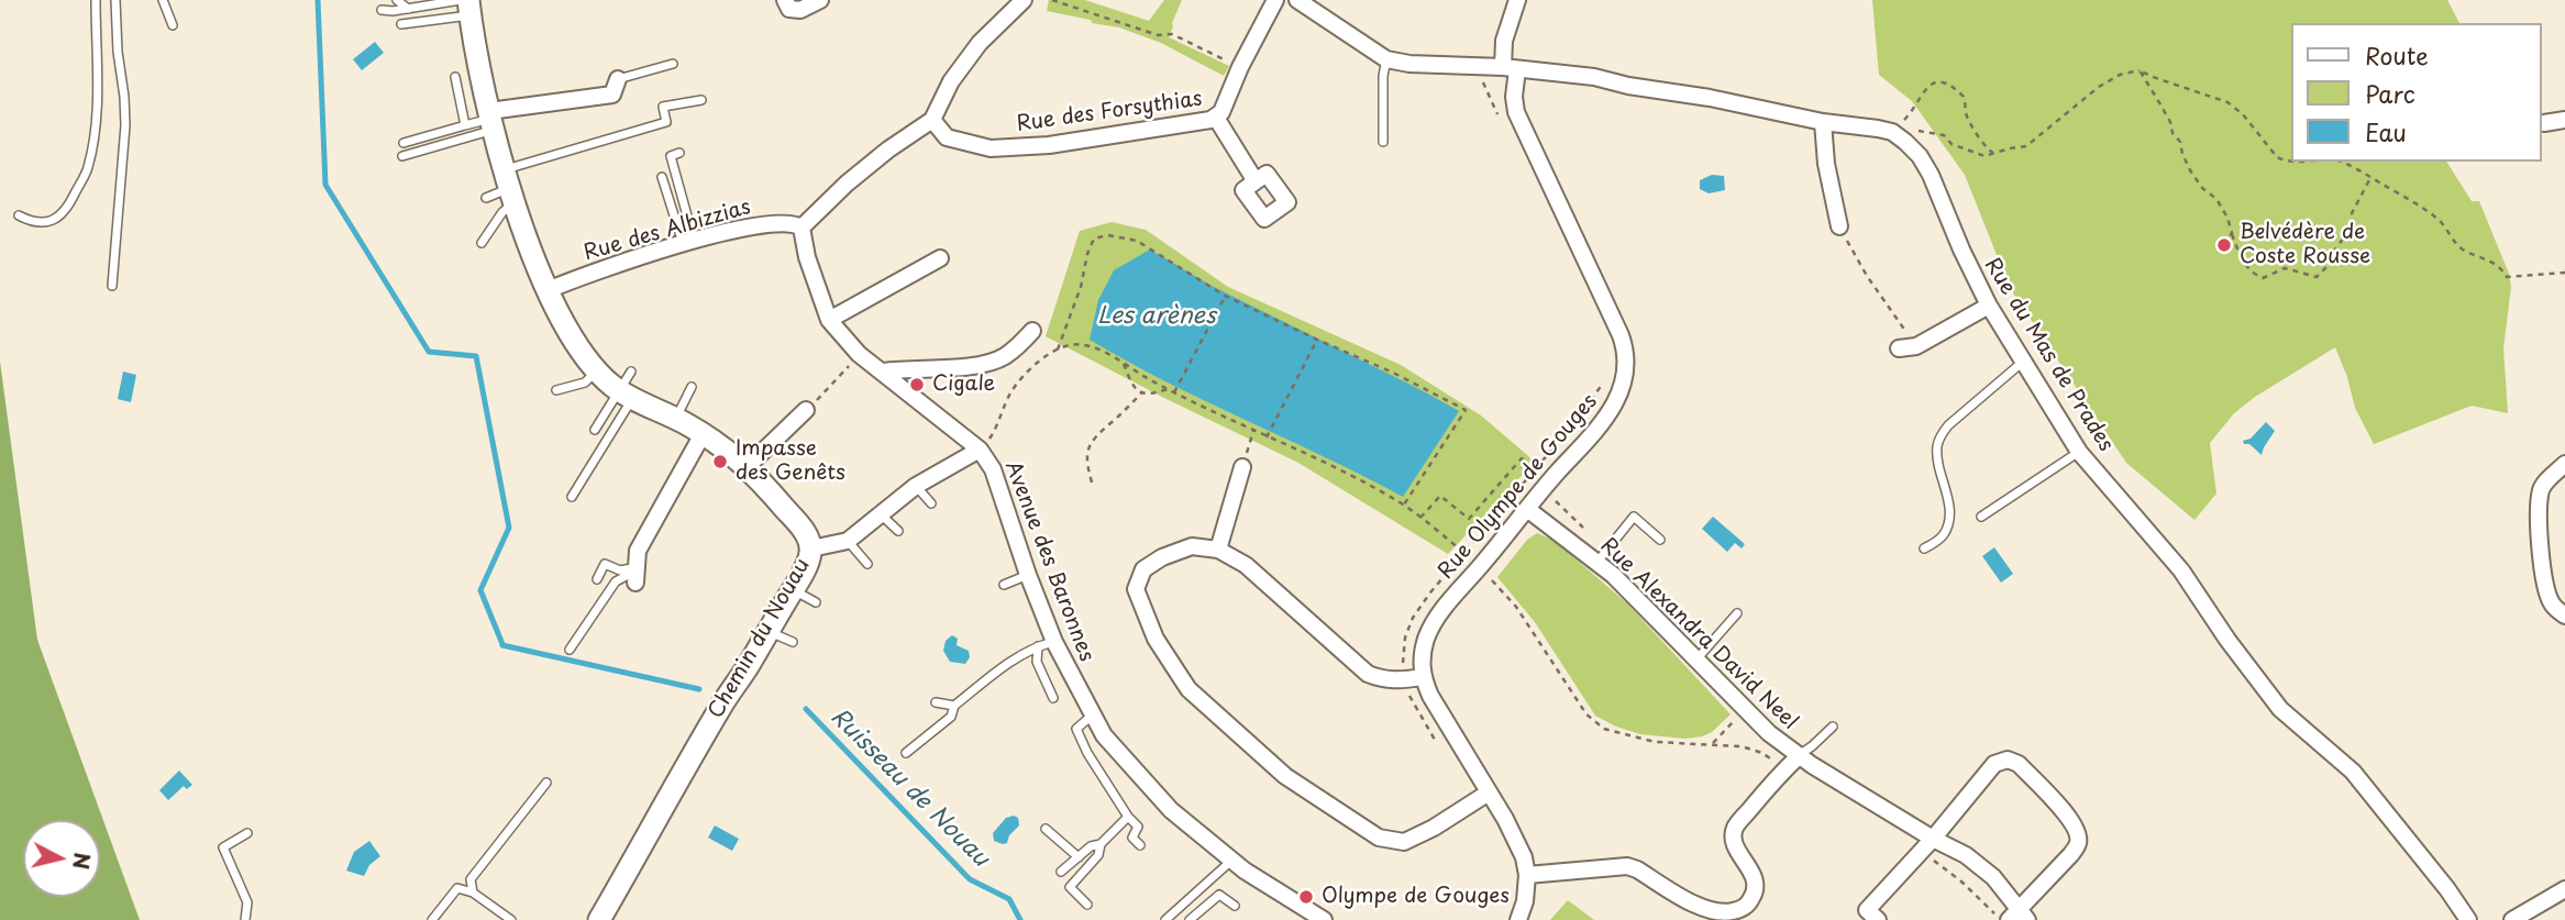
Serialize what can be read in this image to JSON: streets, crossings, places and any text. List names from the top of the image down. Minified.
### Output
{"streets":{"street":["Rue des Forsythias","Rue des Albizzias","Rue du Mas de Prades","Rue Olympe de Gouges","Avenue des Baronnes","Rue Alexandra David Neel","Chemin du Nouau"]},"crossings":[["Rue des Albizzias","Avenue des Baronnes"],["Rue des Albizzias","Chemin du Nouau"],["Rue Olympe de Gouges","Rue Alexandra David Neel"]],"water":["Les arènes","Ruisseau de Nouau"],"places":["Belvédère de Coste Rousse","Cigale","Impasse des Genêts","Olympe de Gouges"],"legend":["Route","Parc","Eau"],"north":"right"}
